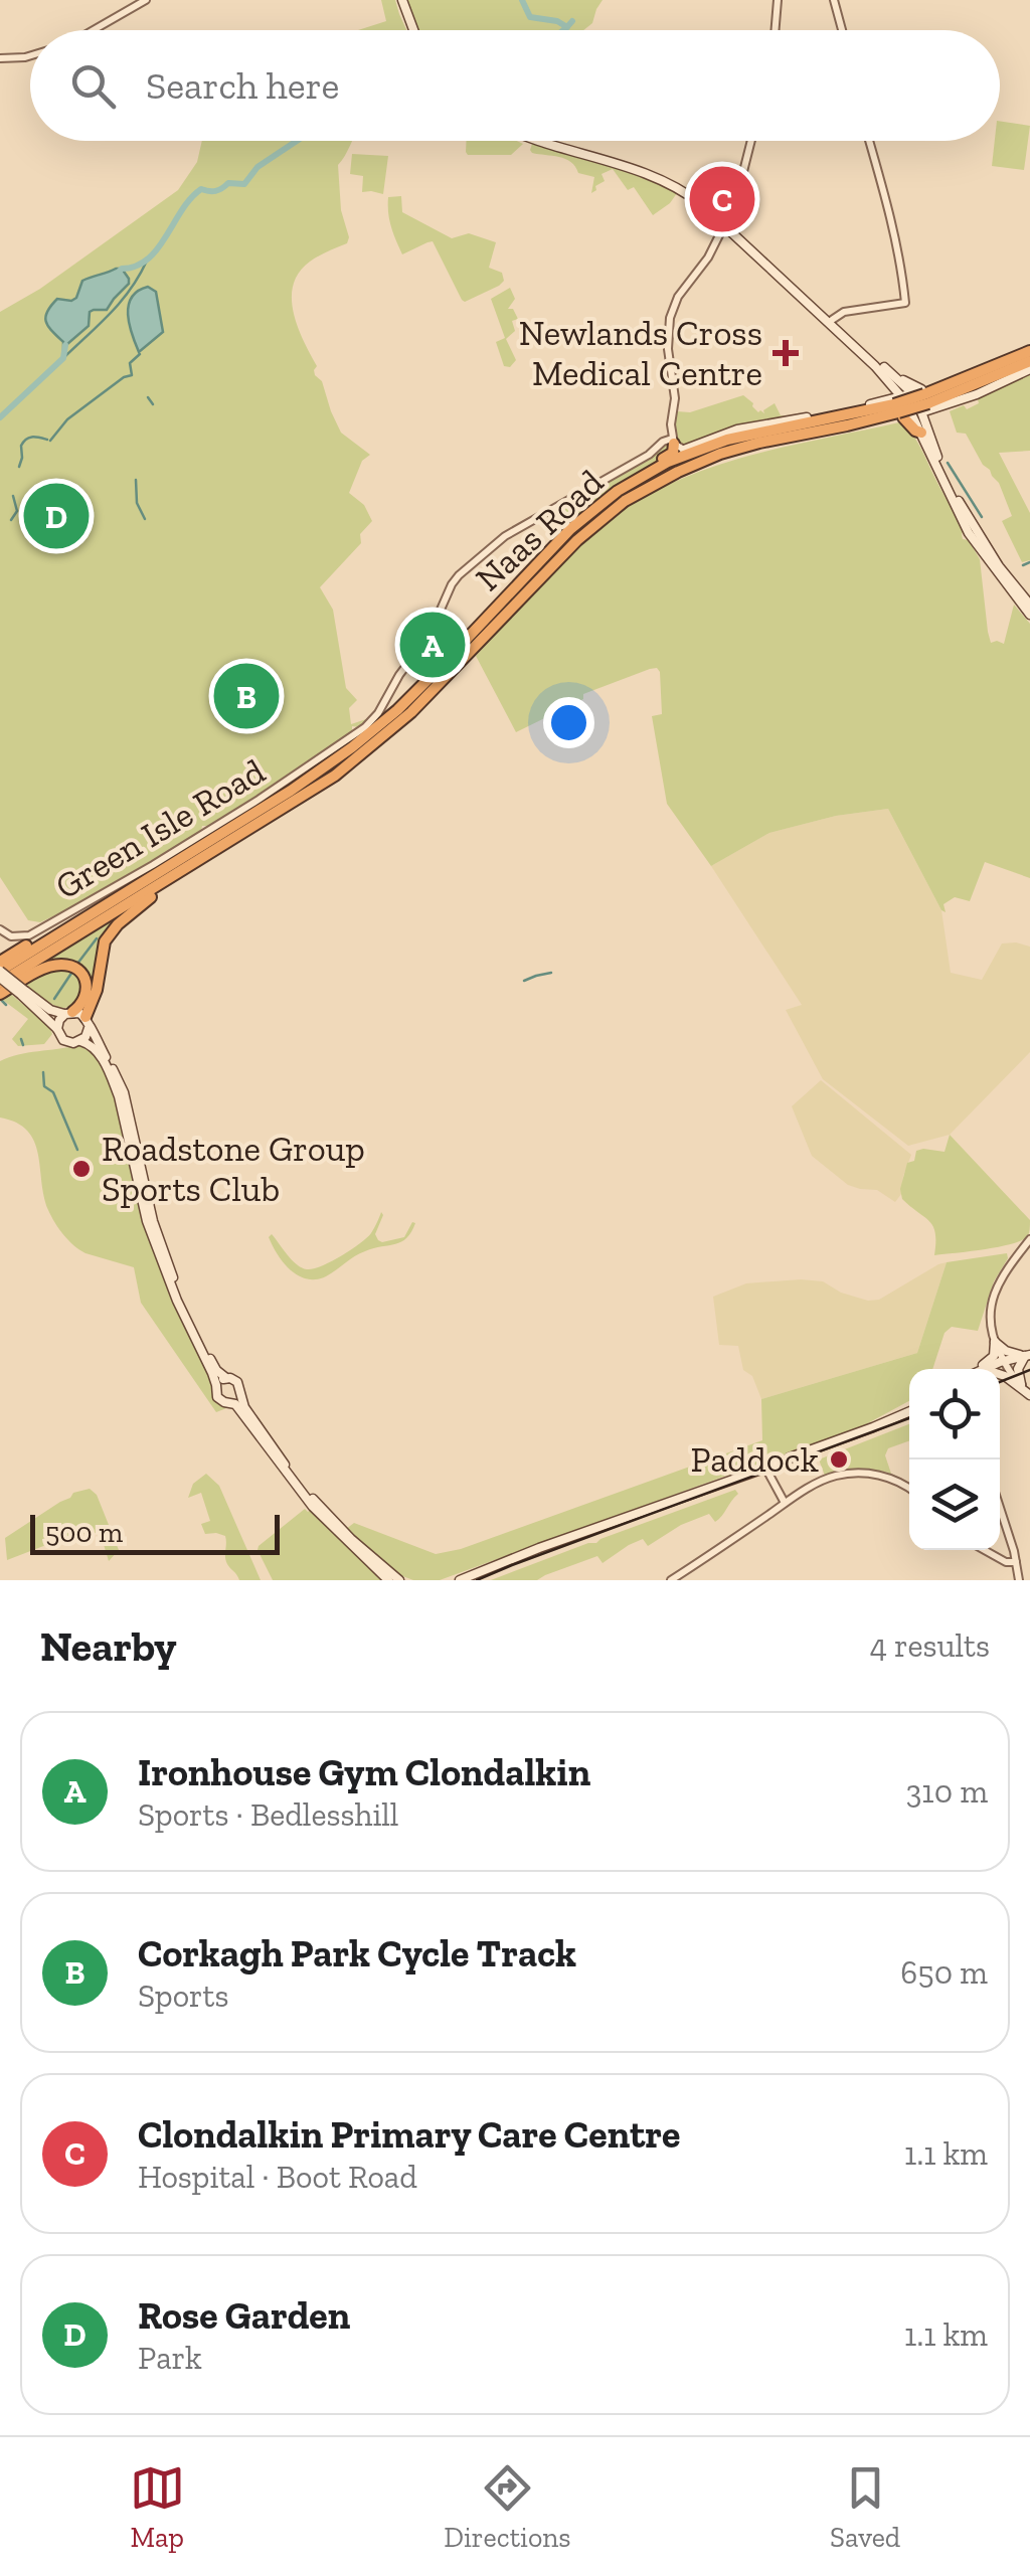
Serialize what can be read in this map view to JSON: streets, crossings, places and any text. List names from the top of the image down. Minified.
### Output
{"streets":{"highway":["Naas Road"],"street":["Green Isle Road"]},"places":{"health":["Newlands Cross Medical Centre"],"other":["Roadstone Group Sports Club","Paddock"]},"scale_bar":"500 m","page":{"search":"Search here","pins":["C","D","A","B"],"scale":"500 m","heading":["Nearby","4 results"],"list":[{"mark":"A","name":"Ironhouse Gym Clondalkin","note":"Sports · Bedlesshill","value":"310 m"},{"mark":"B","name":"Corkagh Park Cycle Track","note":"Sports","value":"650 m"},{"mark":"C","name":"Clondalkin Primary Care Centre","note":"Hospital · Boot Road","value":"1.1 km"},{"mark":"D","name":"Rose Garden","note":"Park","value":"1.1 km"}],"nav":["Map","Directions","Saved"]}}
